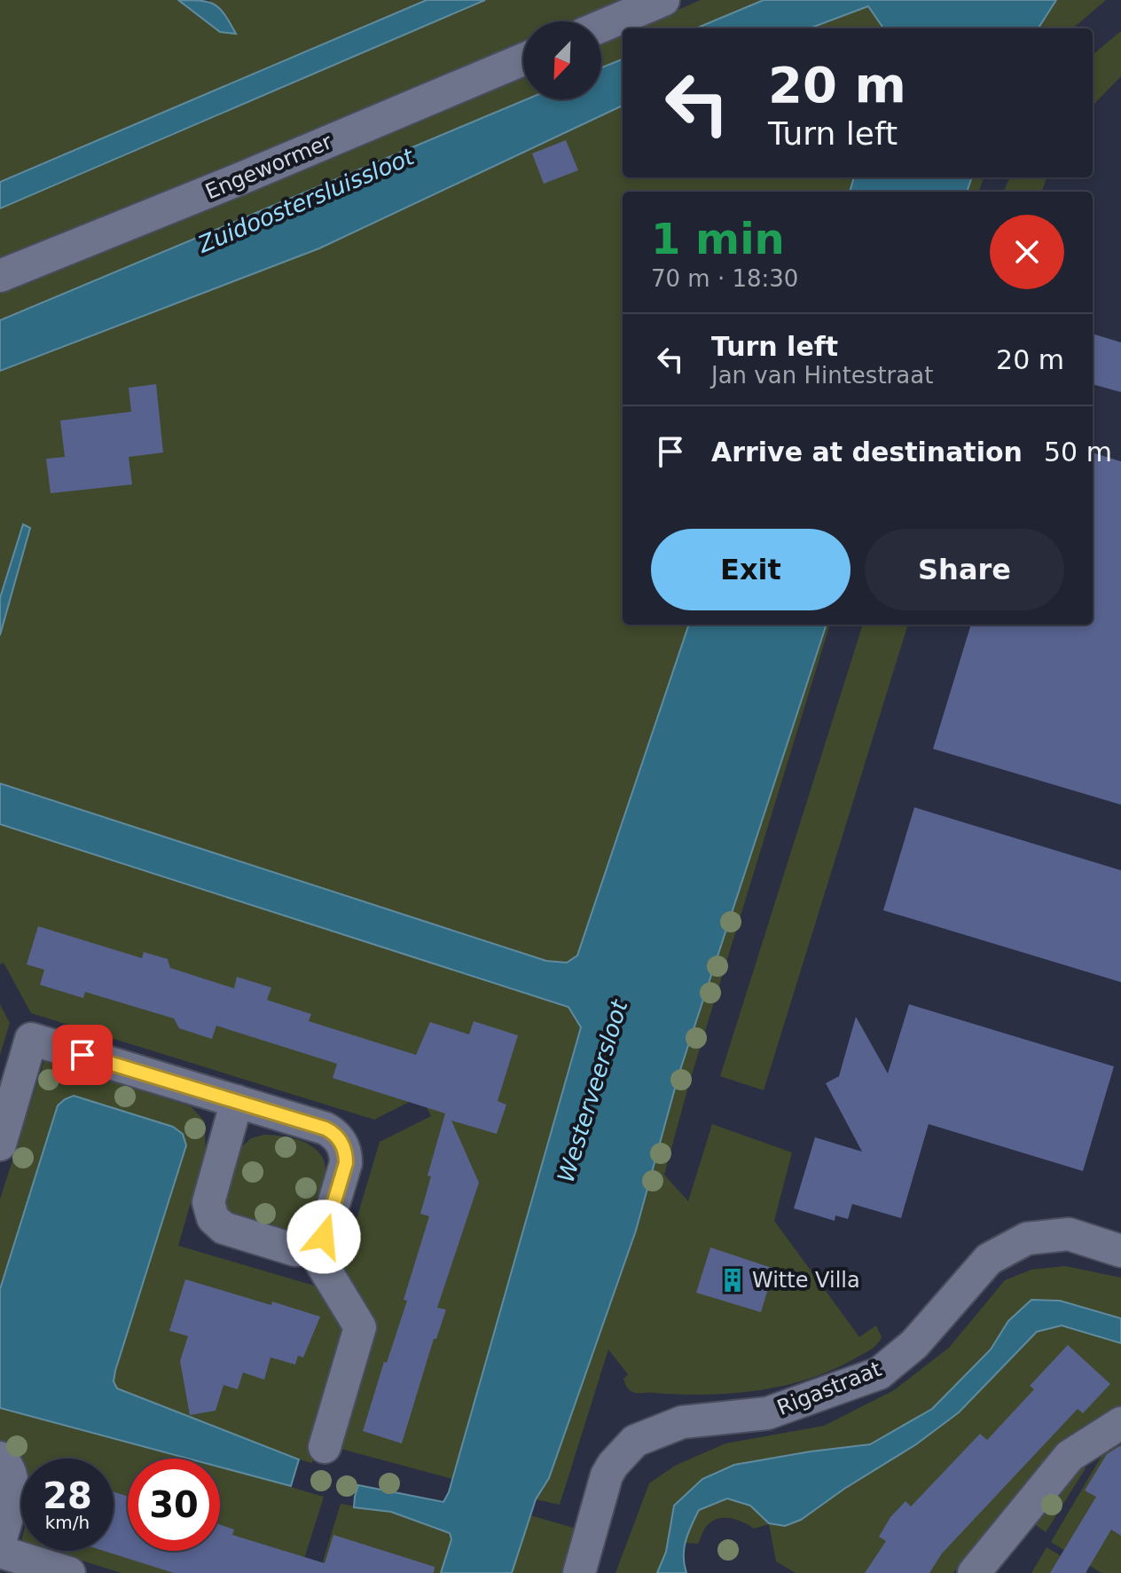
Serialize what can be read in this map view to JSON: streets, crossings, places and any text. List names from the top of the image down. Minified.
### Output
{"streets":{"street":["Engewormer","Rigastraat"]},"water":["Zuidoostersluissloot","Westerveersloot"],"places":{"building":["Witte Villa"]},"north":"bottom left","page":{"turn":["20 m","Turn left"],"heading":["1 min","70 m · 18:30"],"list":[{"name":"Turn left","note":"Jan van Hintestraat","value":"20 m"},{"name":"Arrive at destination","value":"50 m"}],"buttons":["Exit","Share"],"speed":"28 km/h","limit":"30"}}
